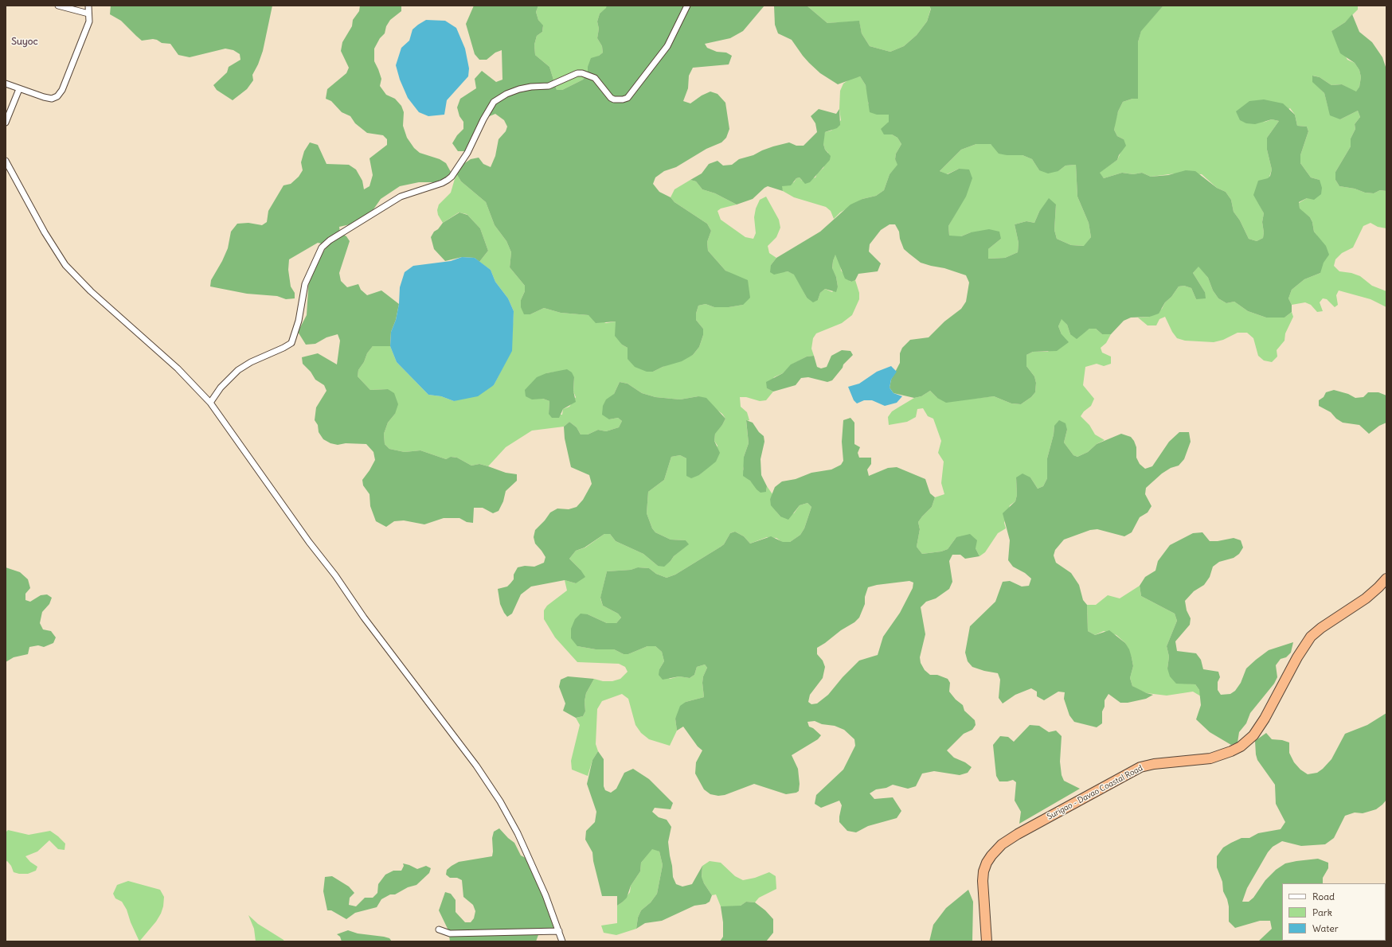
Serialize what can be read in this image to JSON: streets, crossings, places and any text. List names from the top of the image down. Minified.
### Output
{"streets":{"highway":["Surigao - Davao Coastal Road"]},"districts":["Suyoc"],"legend":["Road","Park","Water"]}
